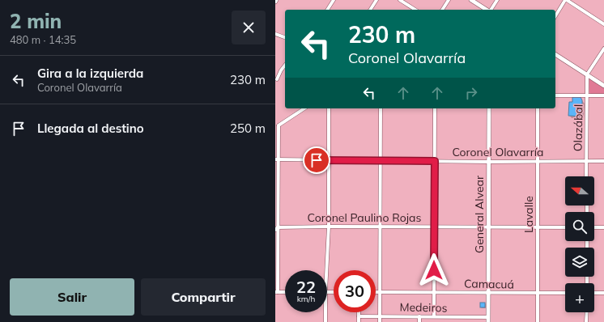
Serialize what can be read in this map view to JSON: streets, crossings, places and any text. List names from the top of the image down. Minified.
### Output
{"streets":{"street":["Olazábal","Coronel Olavarría","General Alvear","Lavalle","Coronel Paulino Rojas","Camacuá","Medeiros"]},"crossings":[["Olazábal","Coronel Olavarría"],["Coronel Olavarría","General Alvear"],["Coronel Olavarría","Lavalle"],["General Alvear","Coronel Paulino Rojas"],["General Alvear","Camacuá"],["General Alvear","Medeiros"],["Lavalle","Coronel Paulino Rojas"],["Lavalle","Camacuá"]],"north":"left","page":{"heading":["2 min","480 m · 14:35"],"turn":["230 m","Coronel Olavarría"],"list":[{"name":"Gira a la izquierda","note":"Coronel Olavarría","value":"230 m"},{"name":"Llegada al destino","value":"250 m"}],"map_buttons":"+","speed":"22 km/h","limit":"30","buttons":["Salir","Compartir"]}}
